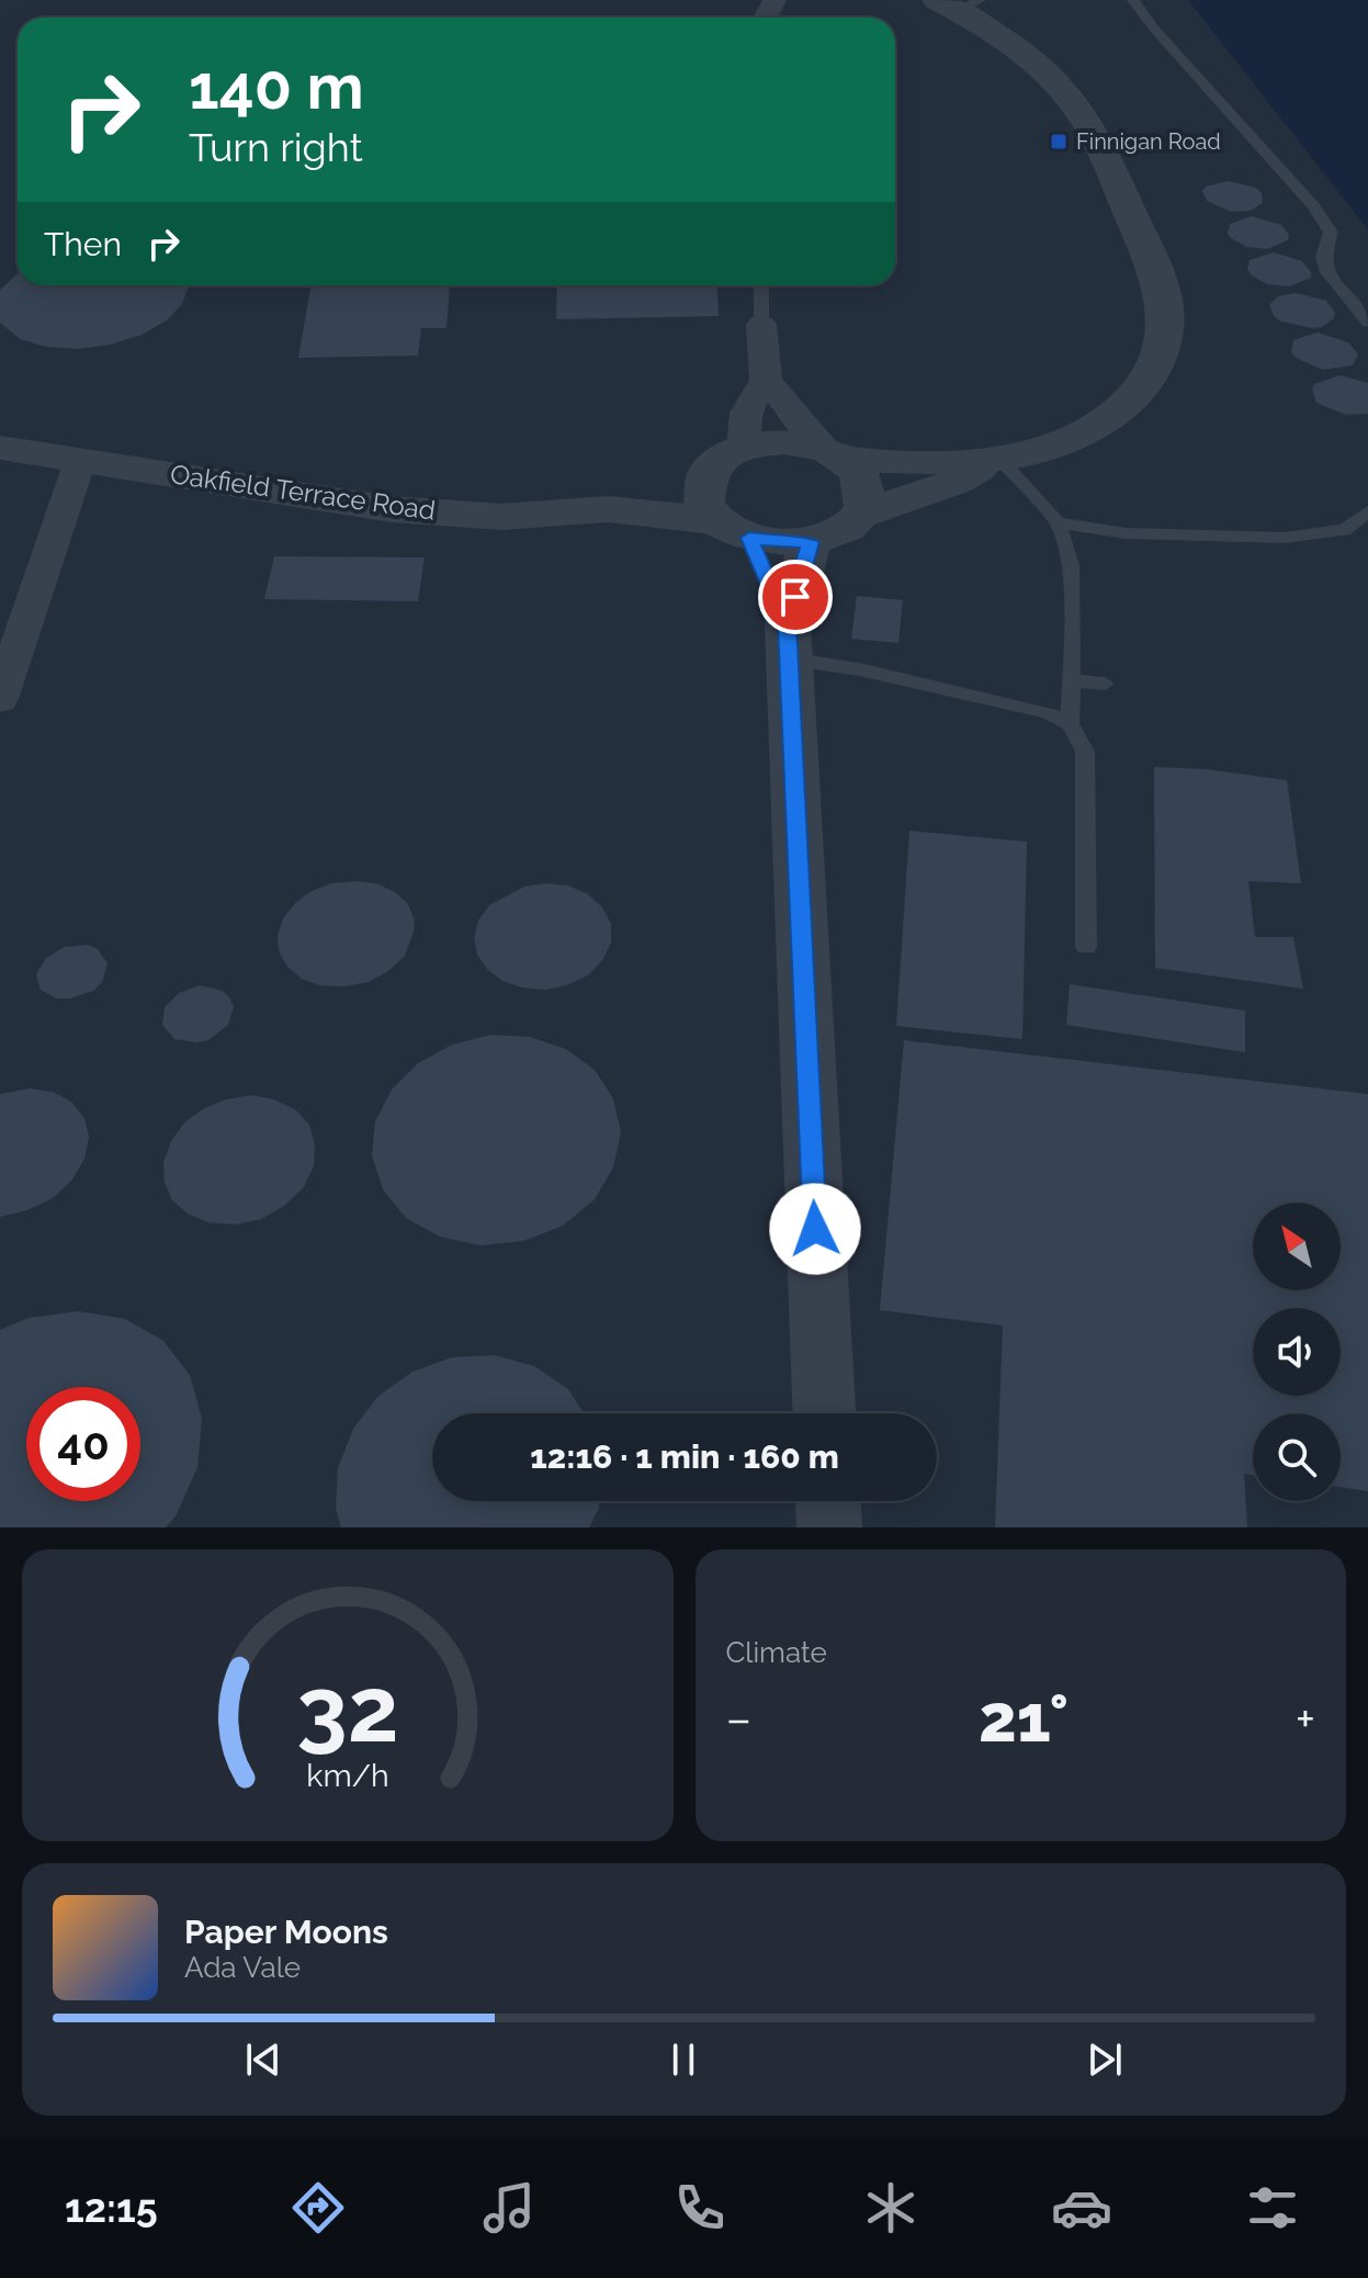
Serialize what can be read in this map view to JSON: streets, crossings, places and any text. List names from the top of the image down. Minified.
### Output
{"streets":{"street":["Oakfield Terrace Road"]},"places":{"transit":["Finnigan Road"]},"north":"top left","page":{"turn":["140 m","Turn right"],"then":"Then","limit":"40","trip":"12:16 · 1 min · 160 m","tile":"Climate","heat":["−","21°","+"],"song":["Paper Moons","Ada Vale"],"tabs":"12:15","gauge":["32","km/h"]}}
